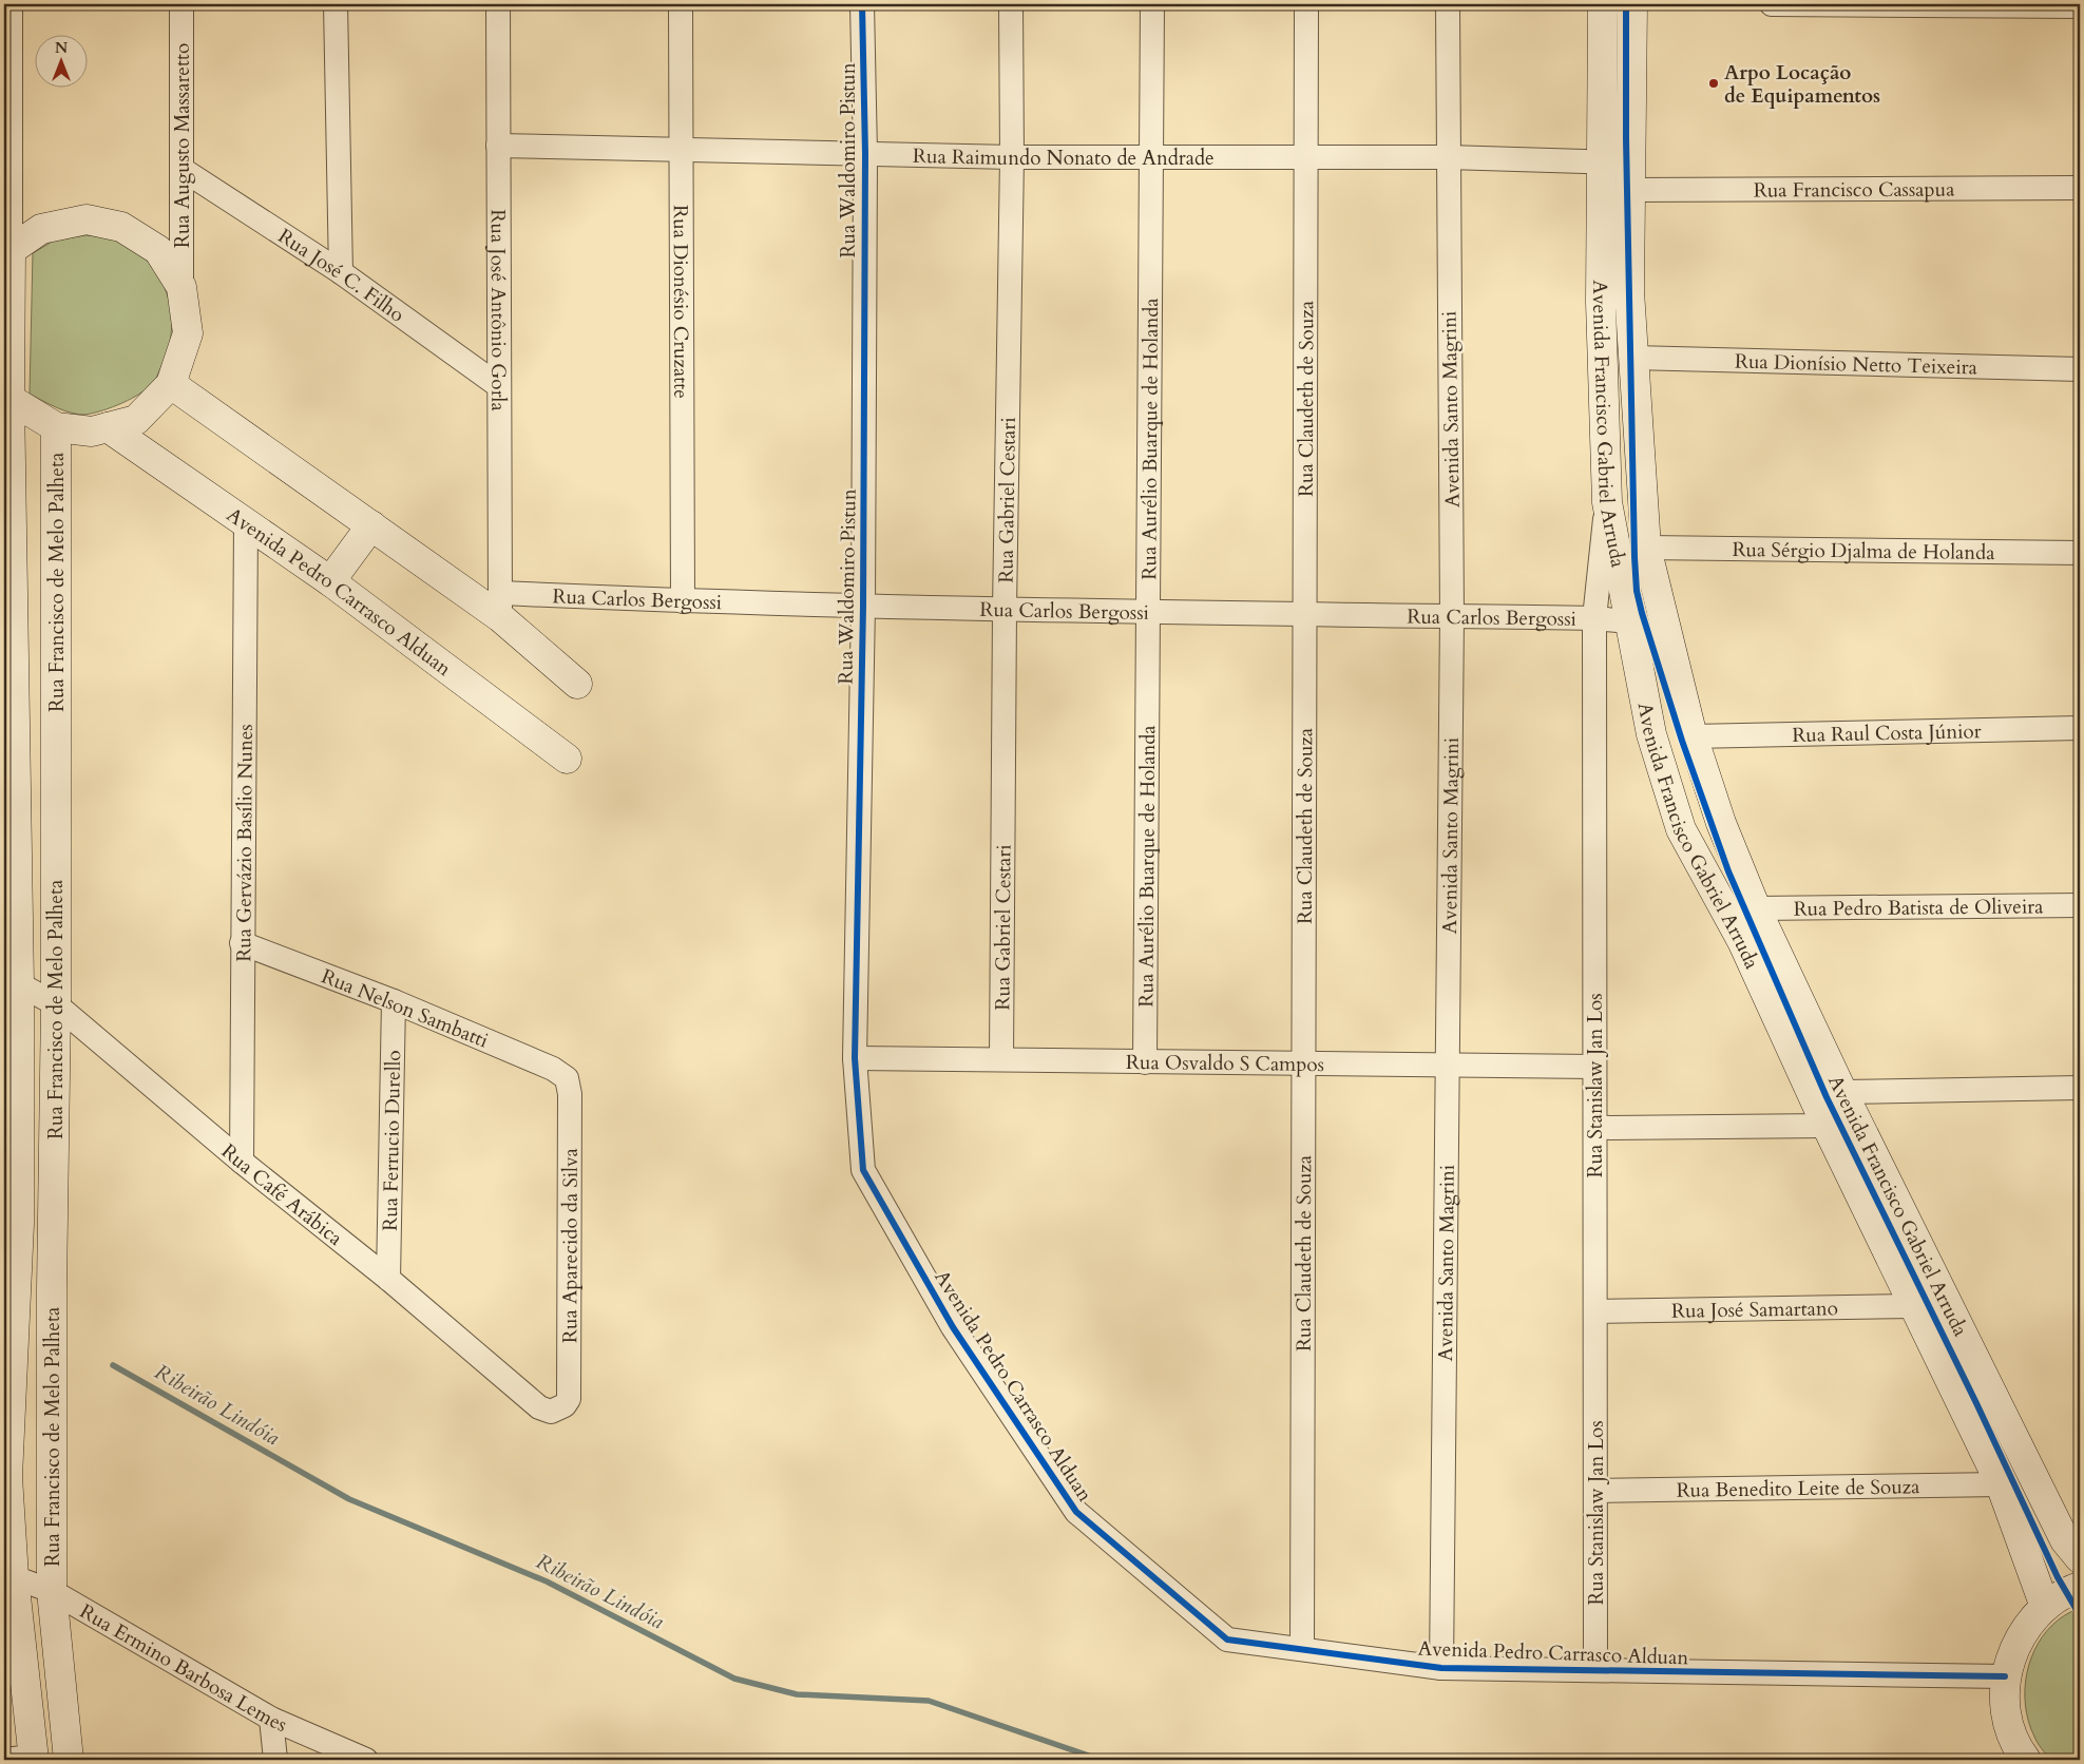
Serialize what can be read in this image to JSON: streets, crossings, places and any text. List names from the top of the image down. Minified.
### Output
{"streets":{"street":["Rua Augusto Massaretto","Rua Raimundo Nonato de Andrade","Rua Waldomiro Pistun","Rua Francisco Cassapua","Rua José C. Filho","Rua Dionésio Cruzatte","Rua José Antônio Gorla","Rua Dionísio Netto Teixeira","Rua Claudeth de Souza","Avenida Santo Magrini","Avenida Francisco Gabriel Arruda","Rua Aurélio Buarque de Holanda","Rua Gabriel Cestari","Rua Sérgio Djalma de Holanda","Rua Francisco de Melo Palheta","Avenida Pedro Carrasco Alduan","Rua Carlos Bergossi","Rua Raul Costa Júnior","Rua Gervázio Basílio Nunes","Rua Pedro Batista de Oliveira","Rua Nelson Sambatti","Rua Osvaldo S Campos","Rua Stanislaw Jan Los","Rua Ferrucio Durello","Rua Café Arábica","Rua Aparecido da Silva","Rua José Samartano","Rua Benedito Leite de Souza","Rua Ermino Barbosa Lemes"]},"crossings":[["Rua Augusto Massaretto","Rua José C. Filho"],["Rua Raimundo Nonato de Andrade","Rua Waldomiro Pistun"],["Rua Raimundo Nonato de Andrade","Rua Francisco Cassapua"],["Rua Raimundo Nonato de Andrade","Rua Dionésio Cruzatte"],["Rua Raimundo Nonato de Andrade","Rua José Antônio Gorla"],["Rua Raimundo Nonato de Andrade","Rua Claudeth de Souza"],["Rua Raimundo Nonato de Andrade","Avenida Santo Magrini"],["Rua Raimundo Nonato de Andrade","Avenida Francisco Gabriel Arruda"],["Rua Raimundo Nonato de Andrade","Rua Aurélio Buarque de Holanda"],["Rua Raimundo Nonato de Andrade","Rua Gabriel Cestari"],["Rua Waldomiro Pistun","Avenida Pedro Carrasco Alduan"],["Rua Waldomiro Pistun","Rua Carlos Bergossi"],["Rua Waldomiro Pistun","Rua Osvaldo S Campos"],["Rua Francisco Cassapua","Avenida Francisco Gabriel Arruda"],["Rua José C. Filho","Rua José Antônio Gorla"],["Rua Dionésio Cruzatte","Rua Carlos Bergossi"],["Rua José Antônio Gorla","Rua Carlos Bergossi"],["Rua Dionísio Netto Teixeira","Avenida Francisco Gabriel Arruda"],["Rua Claudeth de Souza","Avenida Pedro Carrasco Alduan"],["Rua Claudeth de Souza","Rua Carlos Bergossi"],["Rua Claudeth de Souza","Rua Osvaldo S Campos"],["Avenida Santo Magrini","Avenida Pedro Carrasco Alduan"],["Avenida Santo Magrini","Rua Carlos Bergossi"],["Avenida Santo Magrini","Rua Osvaldo S Campos"],["Avenida Francisco Gabriel Arruda","Rua Sérgio Djalma de Holanda"],["Avenida Francisco Gabriel Arruda","Rua Carlos Bergossi"],["Avenida Francisco Gabriel Arruda","Rua Raul Costa Júnior"],["Avenida Francisco Gabriel Arruda","Rua Pedro Batista de Oliveira"],["Avenida Francisco Gabriel Arruda","Rua Stanislaw Jan Los"],["Avenida Francisco Gabriel Arruda","Rua José Samartano"],["Avenida Francisco Gabriel Arruda","Rua Benedito Leite de Souza"],["Rua Aurélio Buarque de Holanda","Rua Carlos Bergossi"],["Rua Aurélio Buarque de Holanda","Rua Osvaldo S Campos"],["Rua Gabriel Cestari","Rua Carlos Bergossi"],["Rua Gabriel Cestari","Rua Osvaldo S Campos"],["Rua Francisco de Melo Palheta","Rua Café Arábica"],["Rua Francisco de Melo Palheta","Rua Ermino Barbosa Lemes"],["Avenida Pedro Carrasco Alduan","Rua Gervázio Basílio Nunes"],["Avenida Pedro Carrasco Alduan","Rua Stanislaw Jan Los"],["Rua Carlos Bergossi","Rua Stanislaw Jan Los"],["Rua Gervázio Basílio Nunes","Rua Nelson Sambatti"],["Rua Gervázio Basílio Nunes","Rua Café Arábica"],["Rua Nelson Sambatti","Rua Ferrucio Durello"],["Rua Nelson Sambatti","Rua Aparecido da Silva"],["Rua Osvaldo S Campos","Rua Stanislaw Jan Los"],["Rua Stanislaw Jan Los","Rua José Samartano"],["Rua Stanislaw Jan Los","Rua Benedito Leite de Souza"],["Rua Ferrucio Durello","Rua Café Arábica"],["Rua Café Arábica","Rua Aparecido da Silva"]],"water":["Ribeirão Lindóia"],"places":["Arpo Locação de Equipamentos"],"north":"top"}
